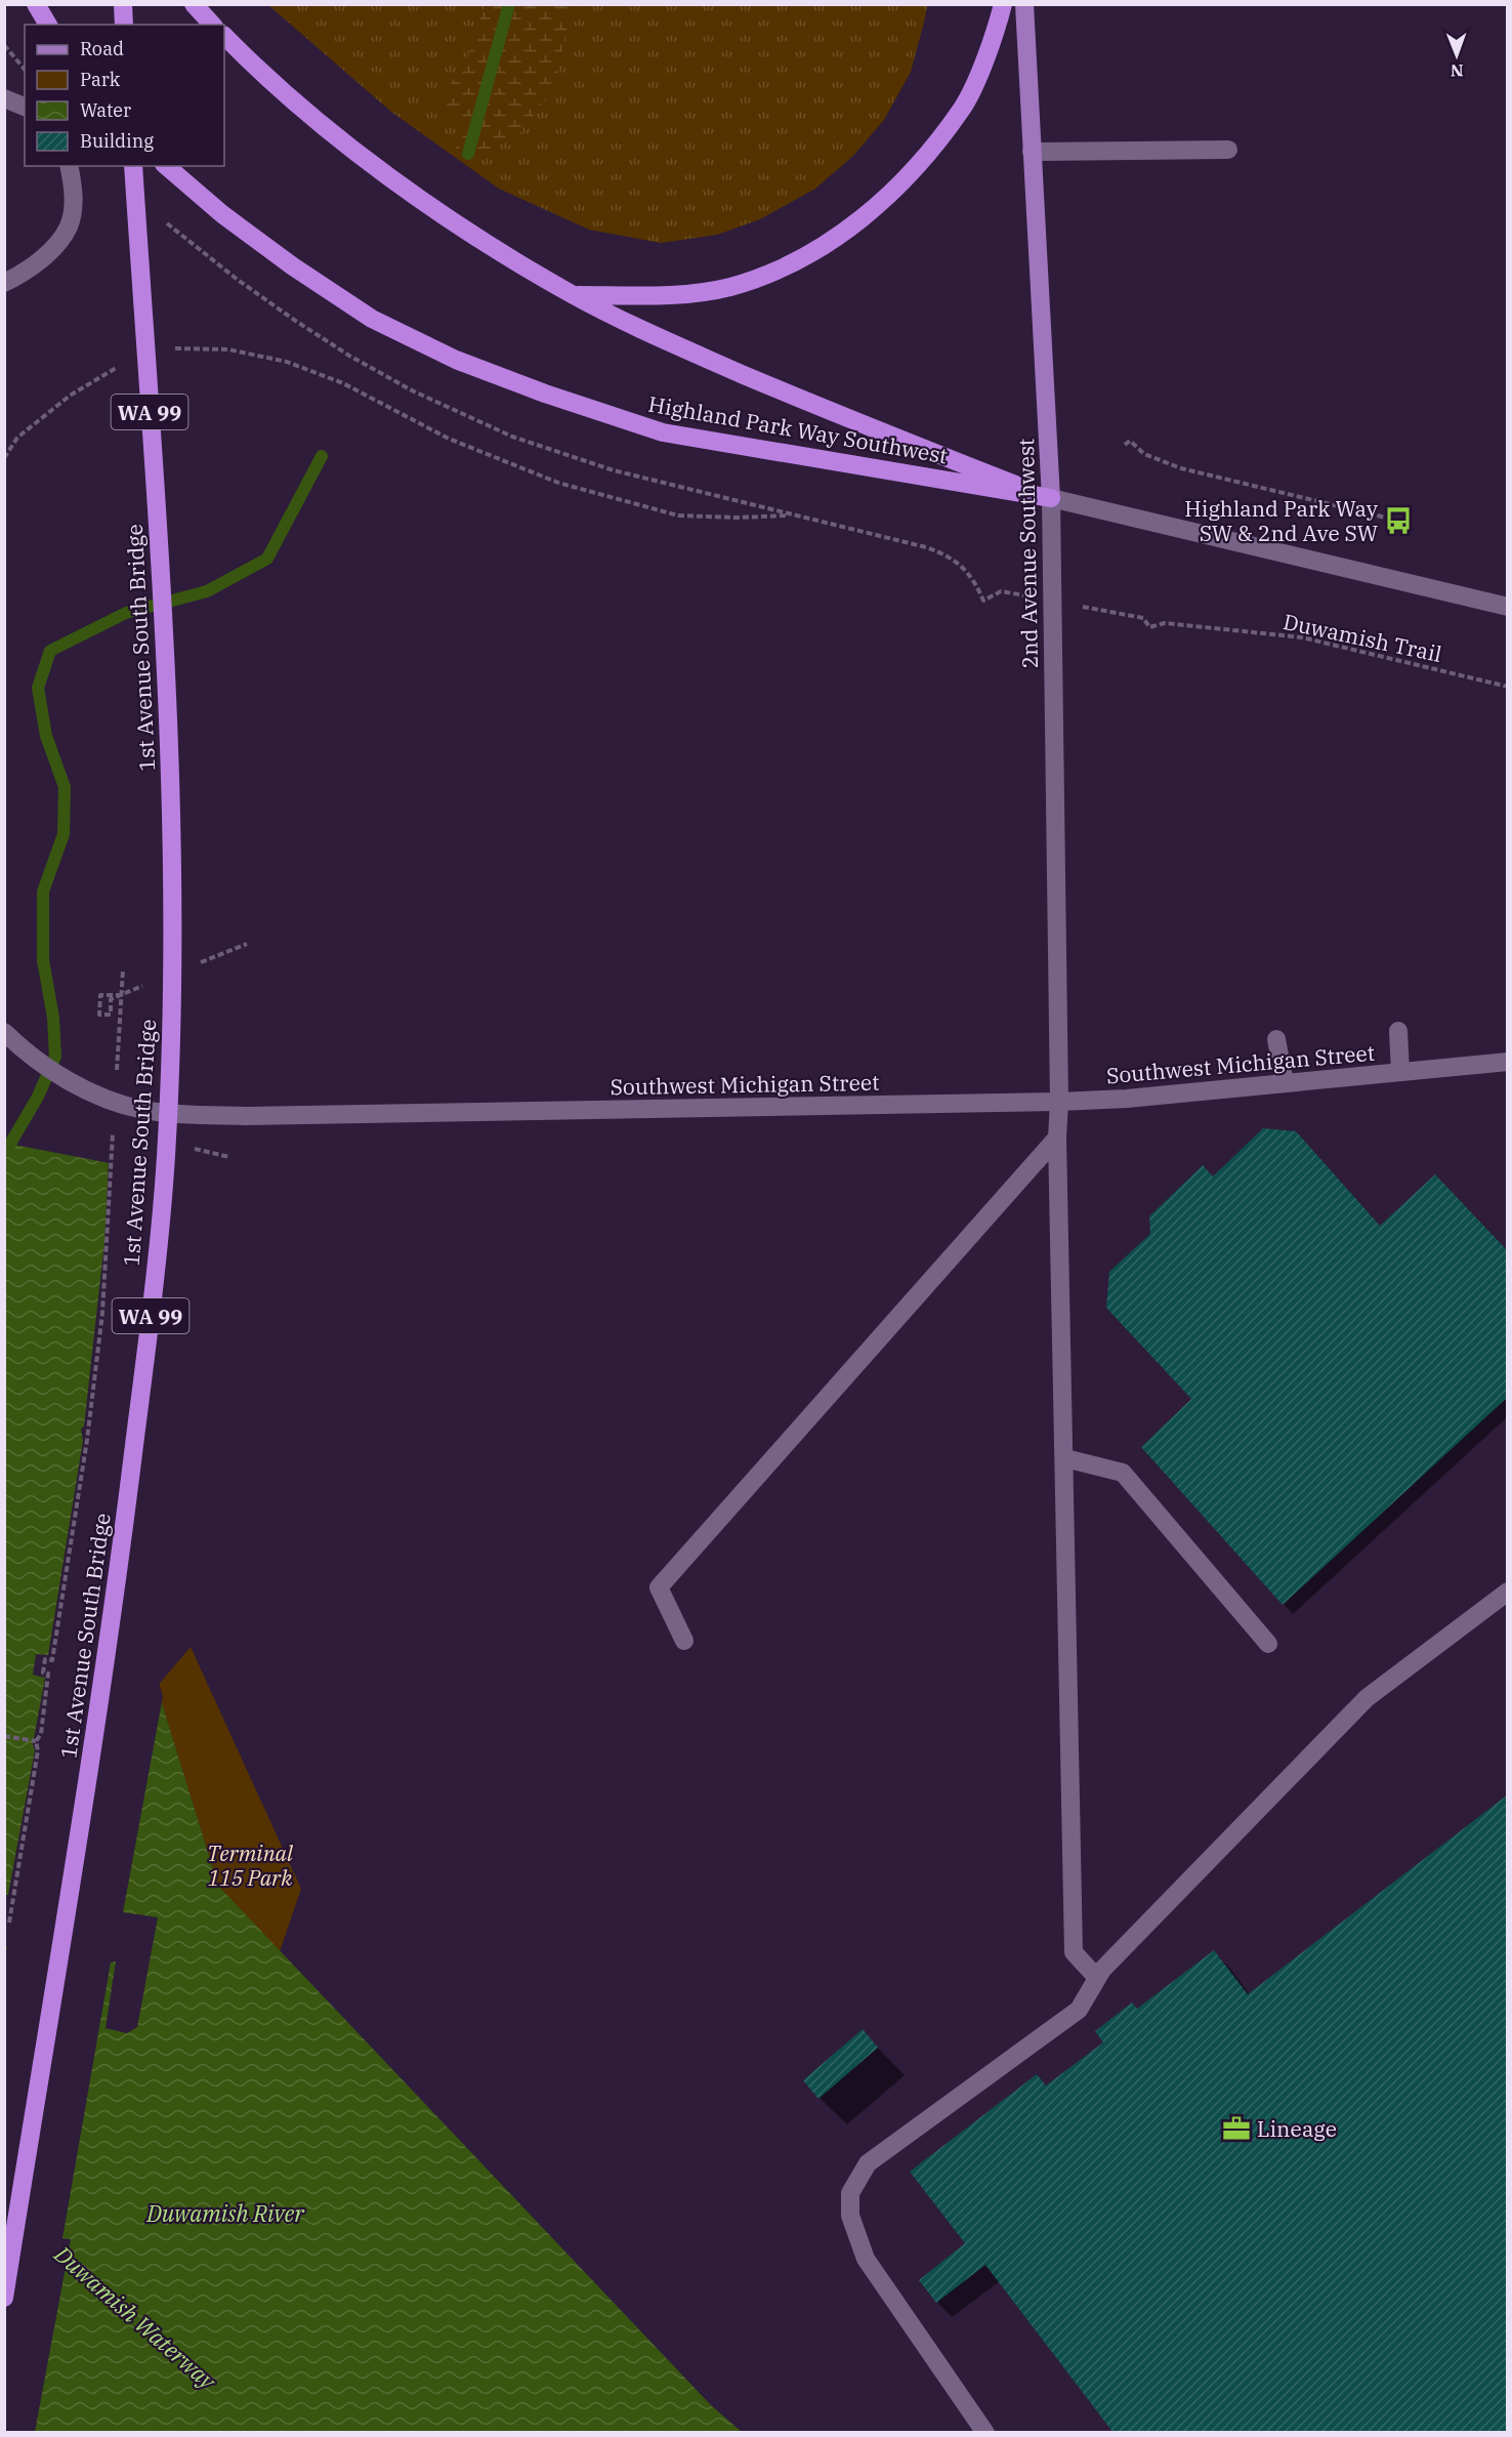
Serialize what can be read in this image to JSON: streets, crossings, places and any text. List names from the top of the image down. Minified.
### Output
{"streets":{"highway":["WA 99","Highland Park Way Southwest","1st Avenue South Bridge"],"main road":["2nd Avenue Southwest"],"street":["Southwest Michigan Street"],"path":["Duwamish Trail"]},"crossings":[["Highland Park Way Southwest","2nd Avenue Southwest"],["2nd Avenue Southwest","Southwest Michigan Street"]],"water":["Duwamish River","Duwamish Waterway"],"parks":["Terminal 115 Park"],"places":{"bus stop":["Highland Park Way SW & 2nd Ave SW"],"office":["Lineage"]},"legend":["Road","Park","Water","Building"],"north":"bottom"}
